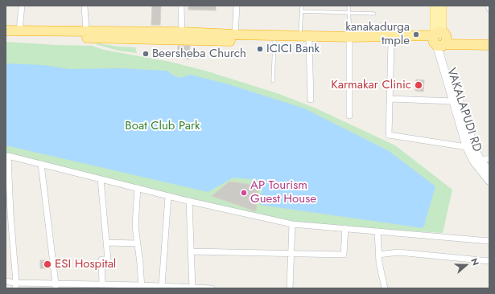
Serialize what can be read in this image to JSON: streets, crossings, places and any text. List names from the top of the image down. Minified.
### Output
{"streets":{"main road":["VAKALAPUDI RD"]},"parks":["Boat Club Park"],"places":["kanakadurga tmple","ICICI Bank","Beersheba Church","Karmakar Clinic","AP Tourism Guest House","ESI Hospital"],"north":"right"}
